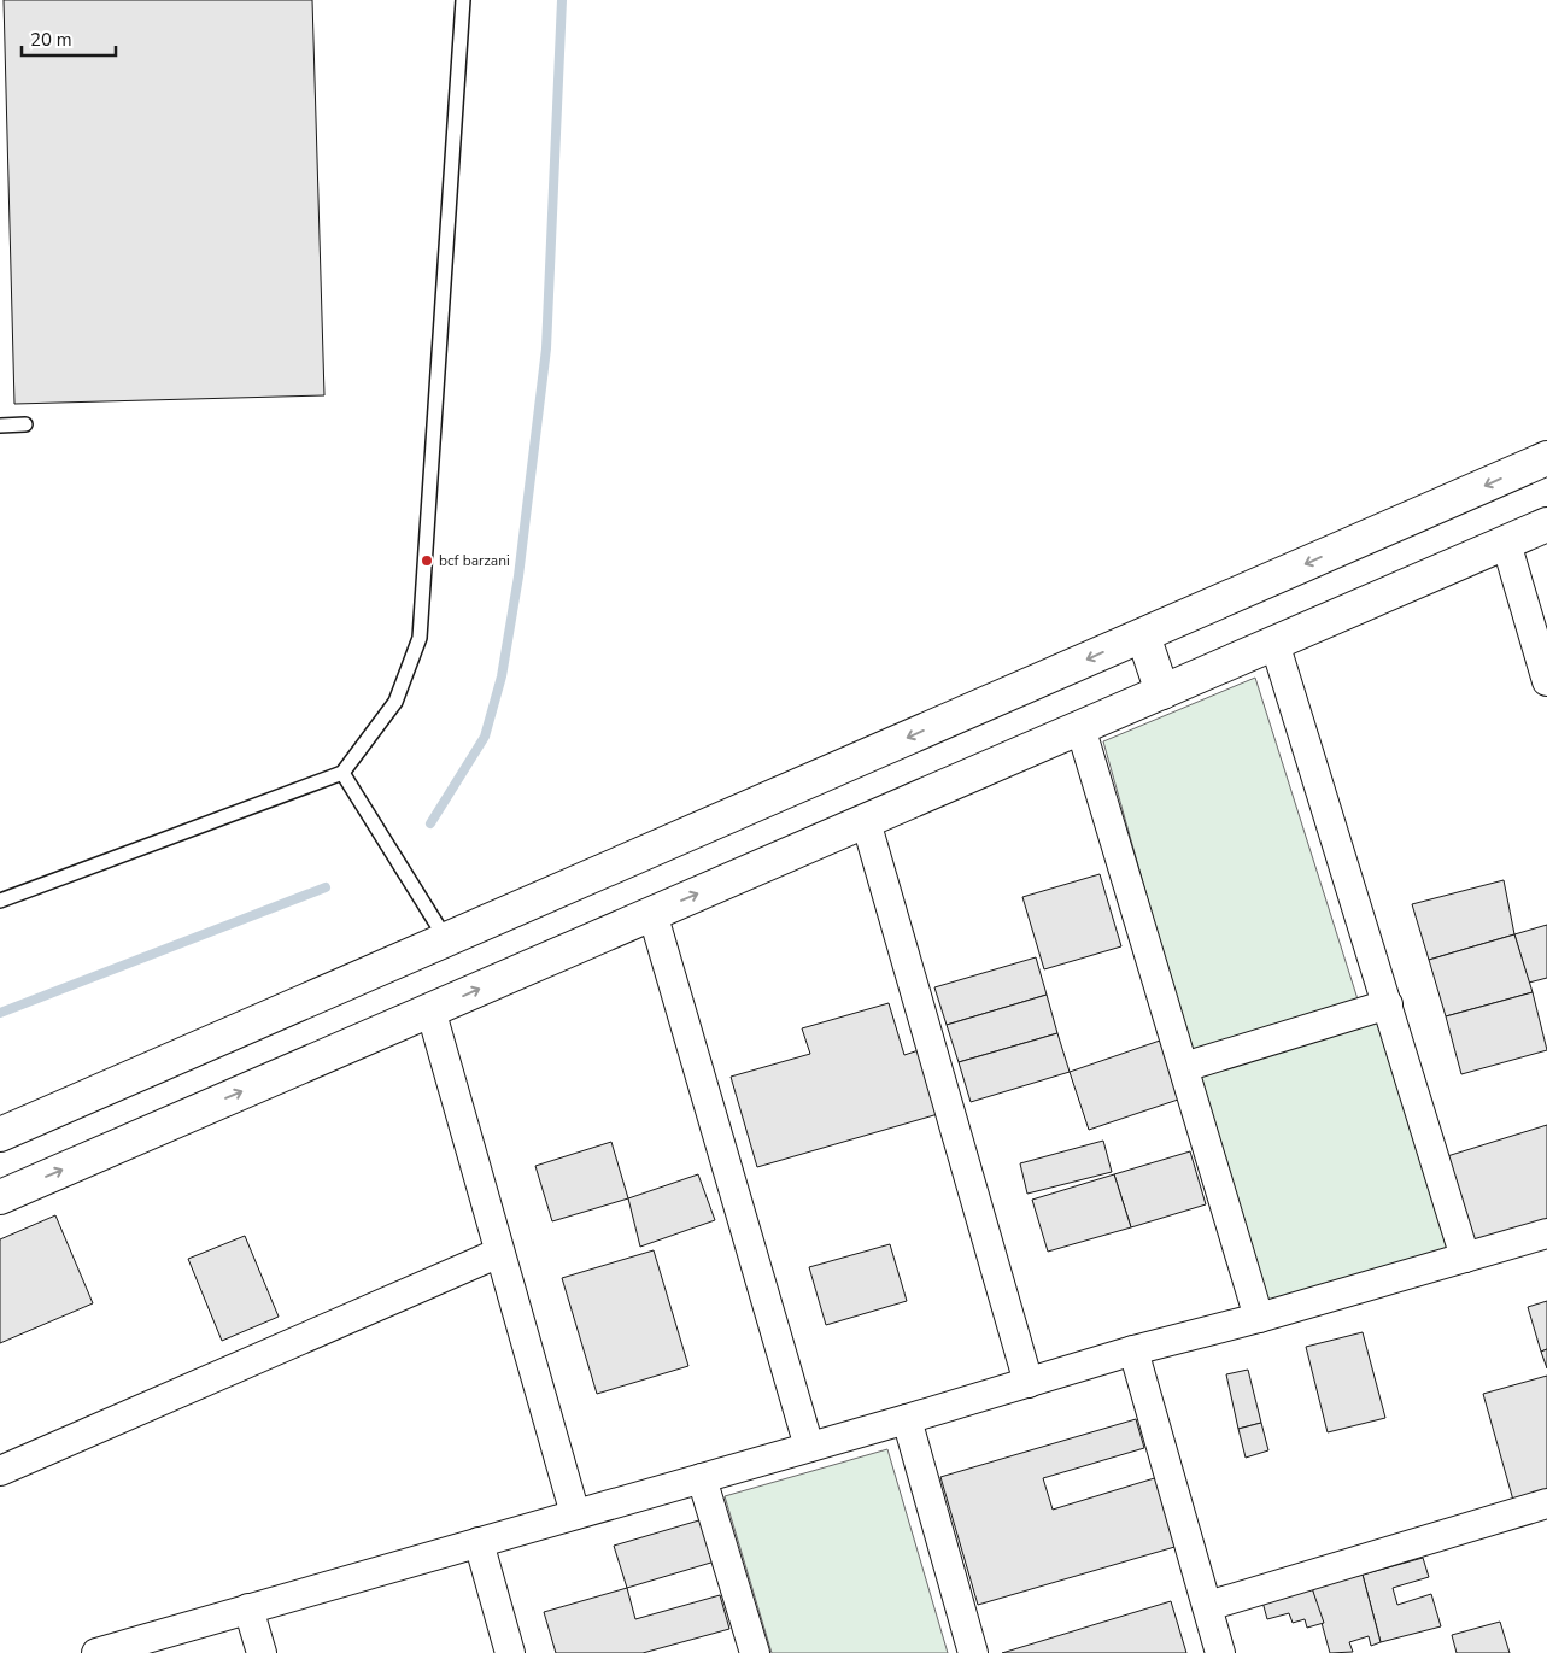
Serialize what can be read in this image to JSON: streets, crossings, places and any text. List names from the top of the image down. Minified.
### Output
{"places":["bcf barzani"],"scale_bar":"20 m"}
